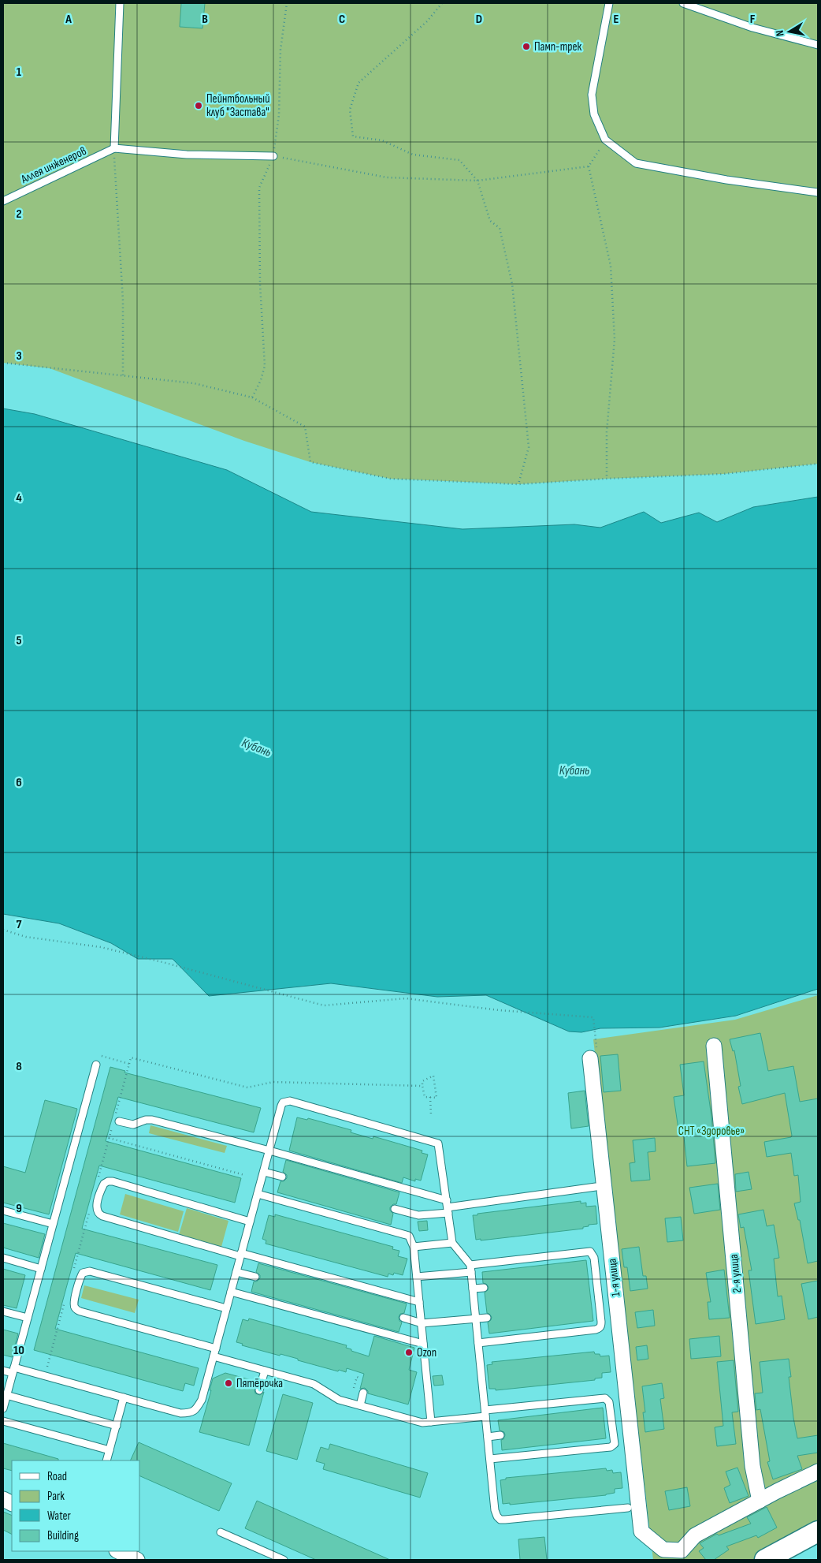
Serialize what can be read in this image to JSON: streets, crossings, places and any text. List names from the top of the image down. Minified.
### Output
{"streets":{"street":["2-я улица","1-я улица"],"lane":["Аллея инженеров"]},"water":["Кубань"],"parks":["СНТ «Здоровье»"],"places":["Памп-трек","Пейнтбольный клуб \"Застава\"","Ozon","Пятёрочка"],"legend":["Road","Park","Water","Building"],"north":"left","grid":{"columns":["A","B","C","D","E","F"],"rows":["1","2","3","4","5","6","7","8","9","10"]}}
